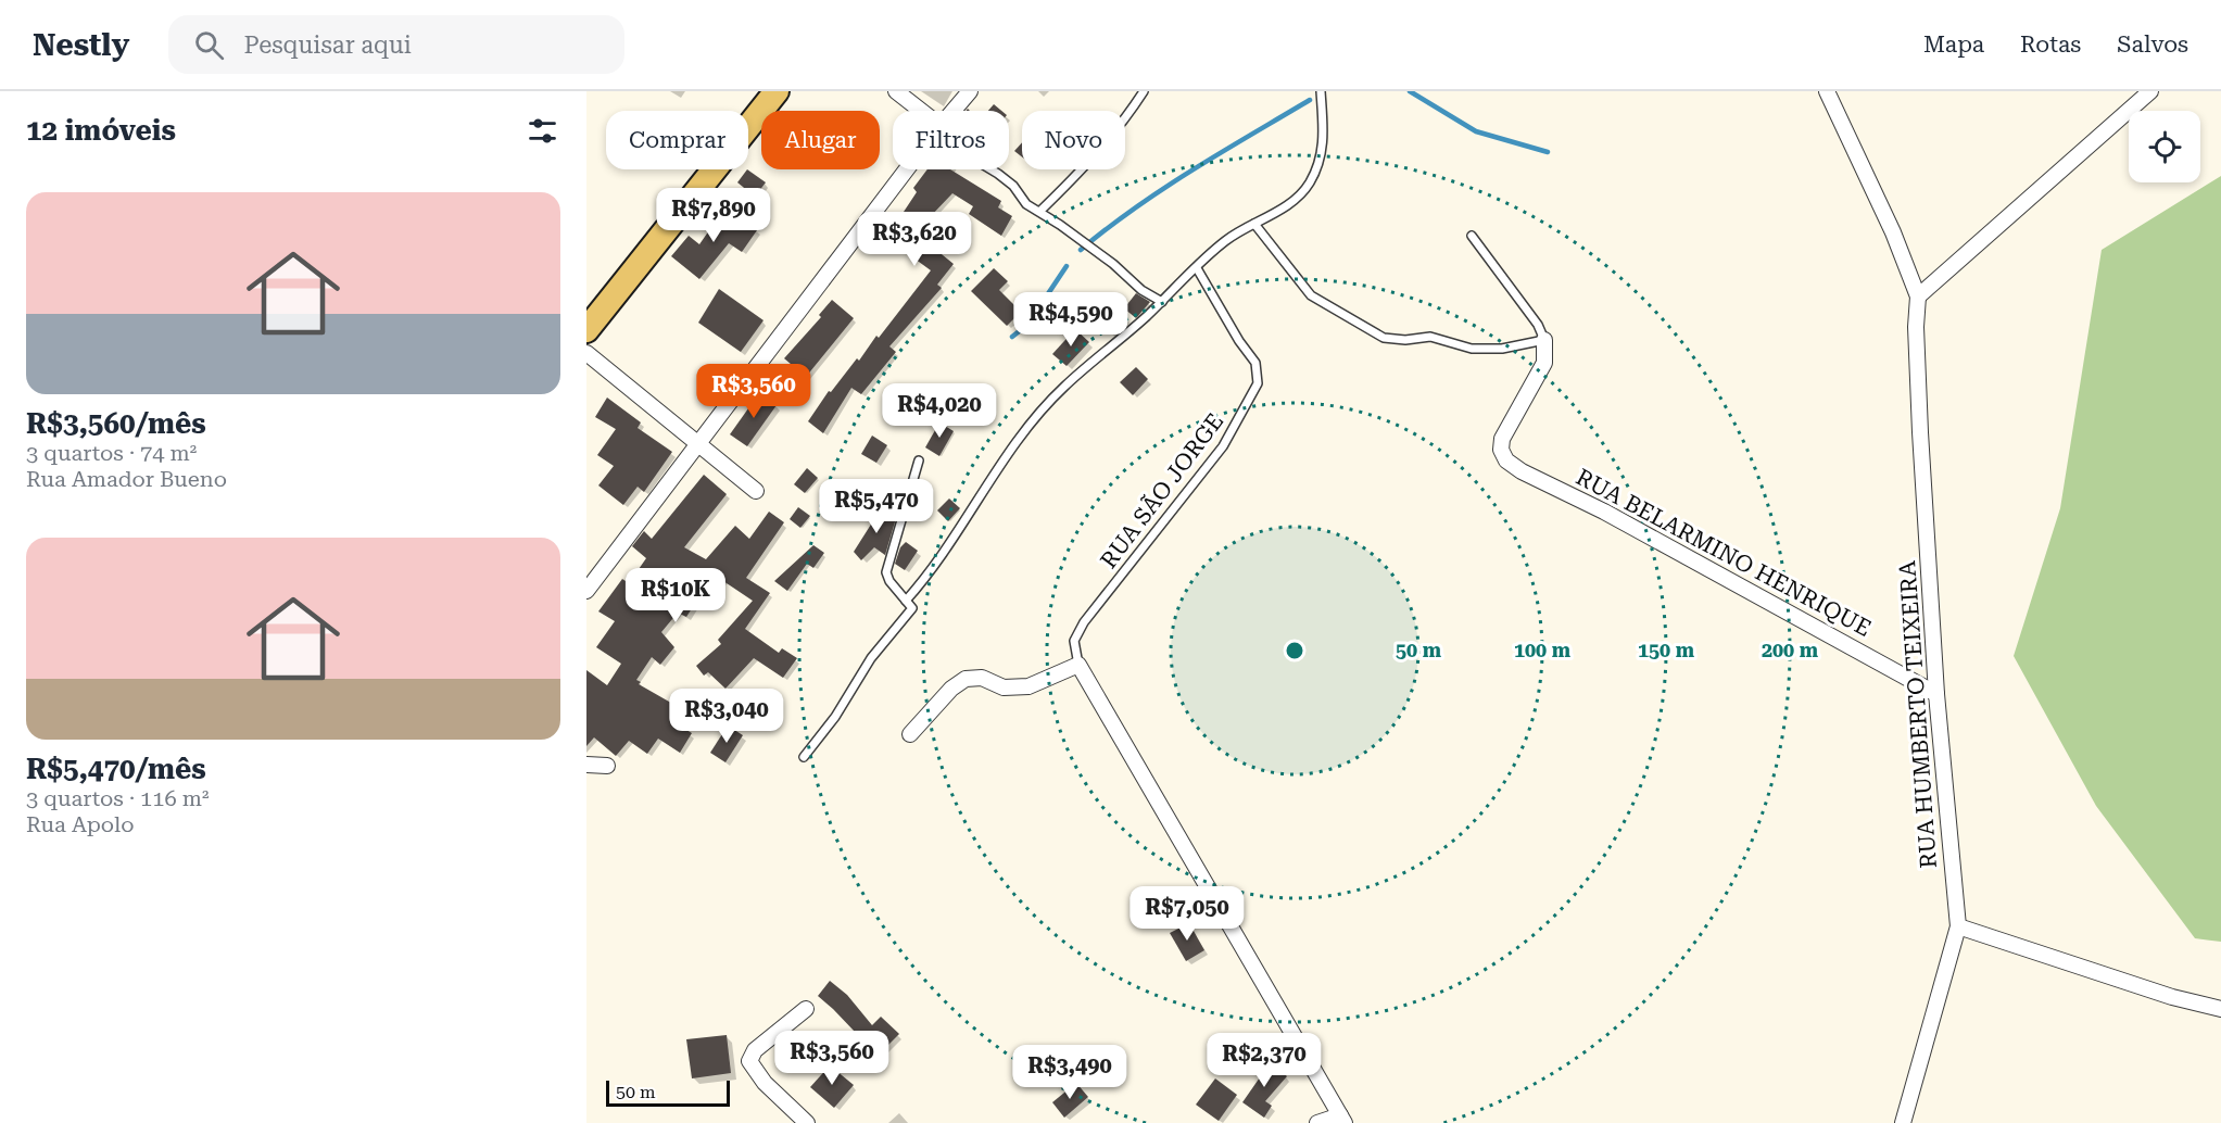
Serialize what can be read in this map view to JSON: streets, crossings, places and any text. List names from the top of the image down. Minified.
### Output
{"streets":{"street":["RUA BELARMINO HENRIQUE","RUA HUMBERTO TEIXEIRA"],"lane":["RUA SÃO JORGE"]},"crossings":[["RUA BELARMINO HENRIQUE","RUA HUMBERTO TEIXEIRA"]],"scale_bar":"50 m","page":{"header":"Nestly","search":"Pesquisar aqui","nav":["Mapa","Rotas","Salvos"],"heading":"12 imóveis","chip":["Comprar","Alugar","Filtros","Novo"],"list":[{"name":"R$3,560/mês","note":"3 quartos · 74 m² · Rua Amador Bueno"},{"name":"R$5,470/mês","note":"3 quartos · 116 m² · Rua Apolo"}],"price":["R$7,890","R$3,620","R$4,590","R$3,560","R$4,020","R$5,470","R$10K","R$3,040","R$7,050","R$3,560","R$2,370","R$3,490"],"scale":"50 m"},"rings":["50 m","100 m","150 m","200 m"]}
